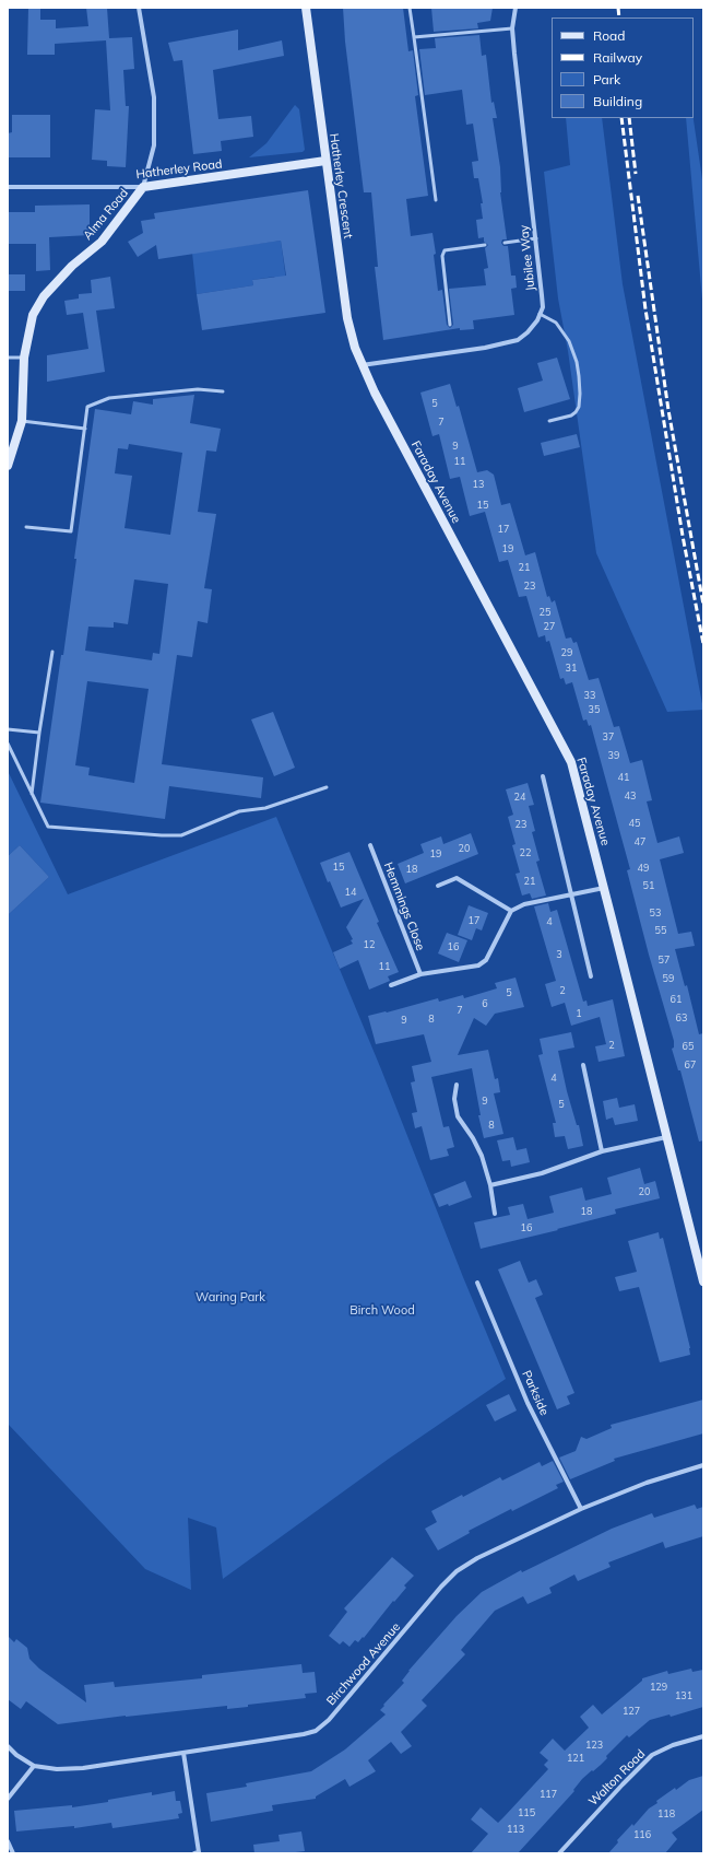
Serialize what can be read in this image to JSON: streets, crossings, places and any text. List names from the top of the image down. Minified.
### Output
{"streets":{"street":["Hatherley Road","Hatherley Crescent","Alma Road","Jubilee Way","Faraday Avenue","Hemmings Close","Parkside","Birchwood Avenue","Walton Road"]},"crossings":[["Hatherley Road","Hatherley Crescent"],["Hatherley Road","Alma Road"],["Hatherley Crescent","Jubilee Way"],["Hatherley Crescent","Faraday Avenue"],["Jubilee Way","Faraday Avenue"],["Parkside","Birchwood Avenue"]],"parks":["Waring Park","Birch Wood"],"house_numbers":["5","7","9","11","13","15","17","19","21","23","25","27","29","31","33","35","37","39","41","43","24","45","23","47","20","22","19","15","49","18","21","51","14","53","17","4","55","12","16","3","57","11","59","2","5","61","6","7","1","63","8","9","2","65","67","4","9","5","8","20","18","16","129","131","127","123","121","117","115","118","113","116"],"legend":["Road","Railway","Park","Building"]}
